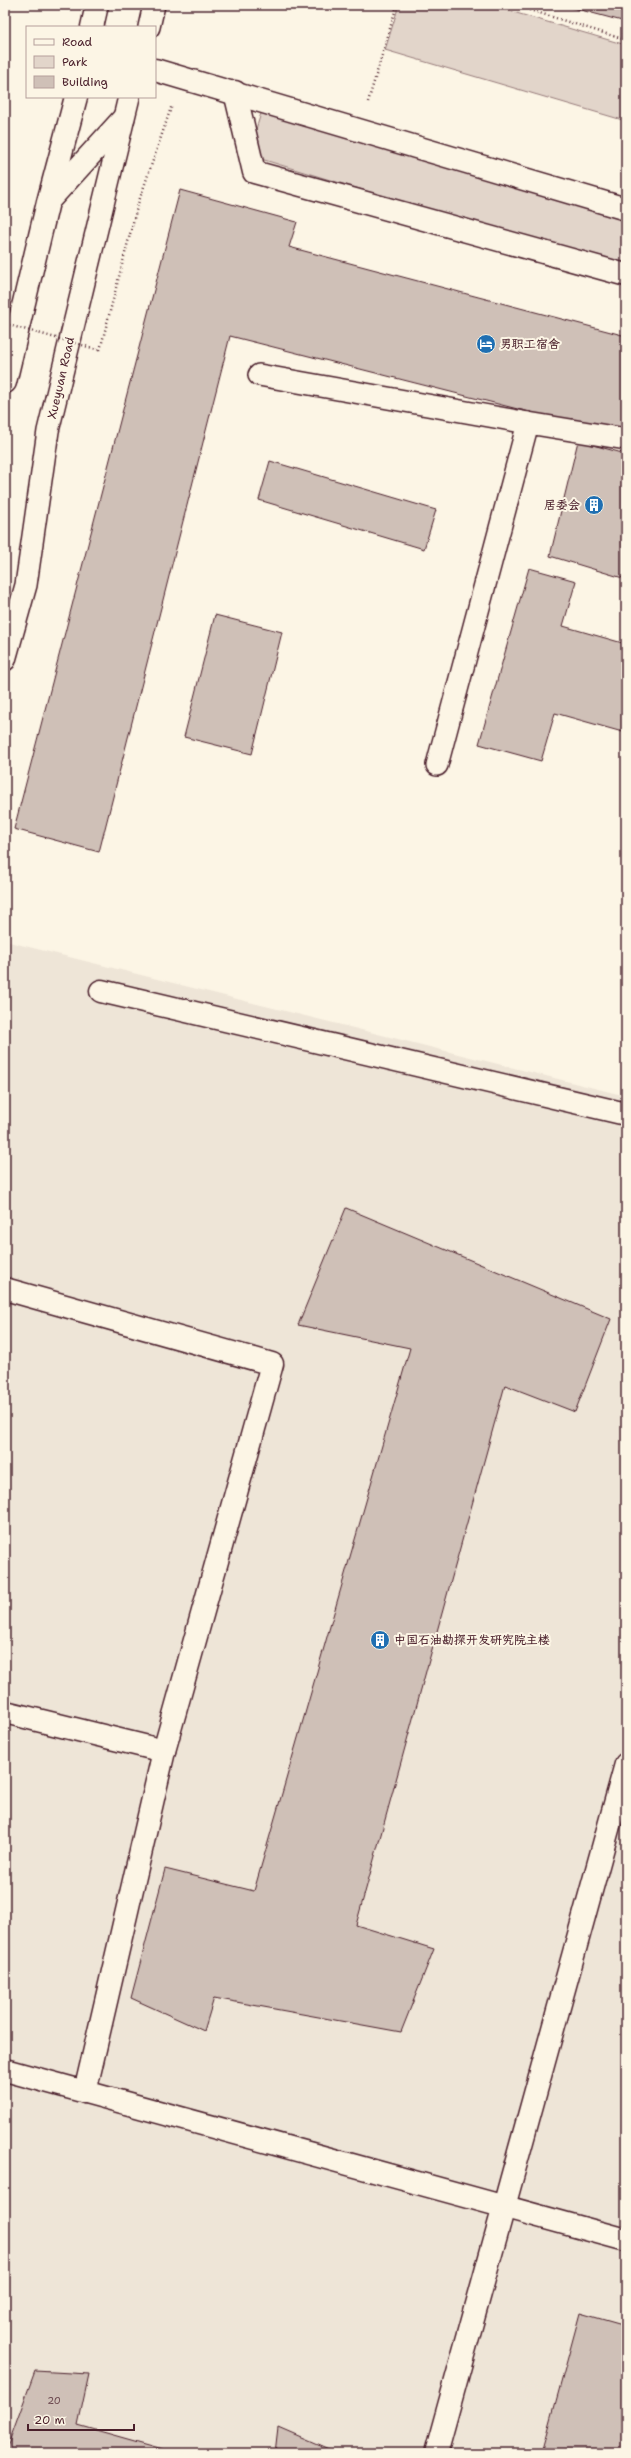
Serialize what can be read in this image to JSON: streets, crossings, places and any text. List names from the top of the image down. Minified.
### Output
{"streets":{"lane":["Xueyuan Road"]},"places":{"hotel":["男职工宿舍"],"building":["居委会","中国石油勘探开发研究院主楼"]},"house_numbers":["20"],"legend":["Road","Park","Building"],"scale_bar":"20 m"}
